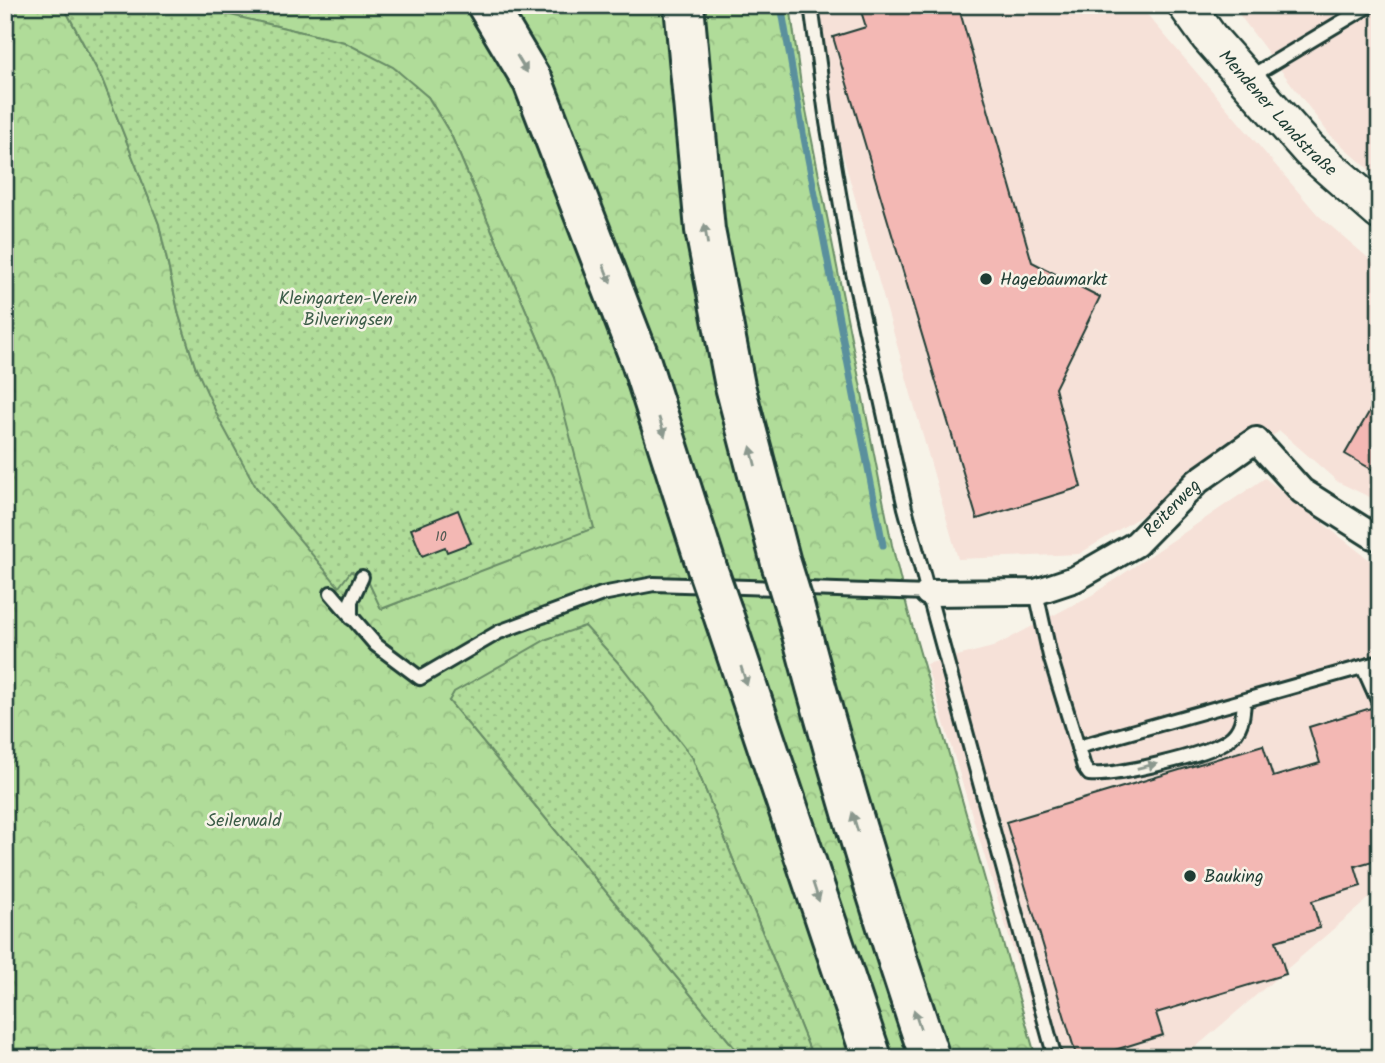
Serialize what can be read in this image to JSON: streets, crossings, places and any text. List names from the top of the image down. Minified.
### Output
{"streets":{"main road":["Mendener Landstraße"],"street":["Reiterweg"]},"parks":["Kleingarten-Verein Bilveringsen","Seilerwald"],"places":["Hagebaumarkt","Bauking"],"house_numbers":["10"]}
